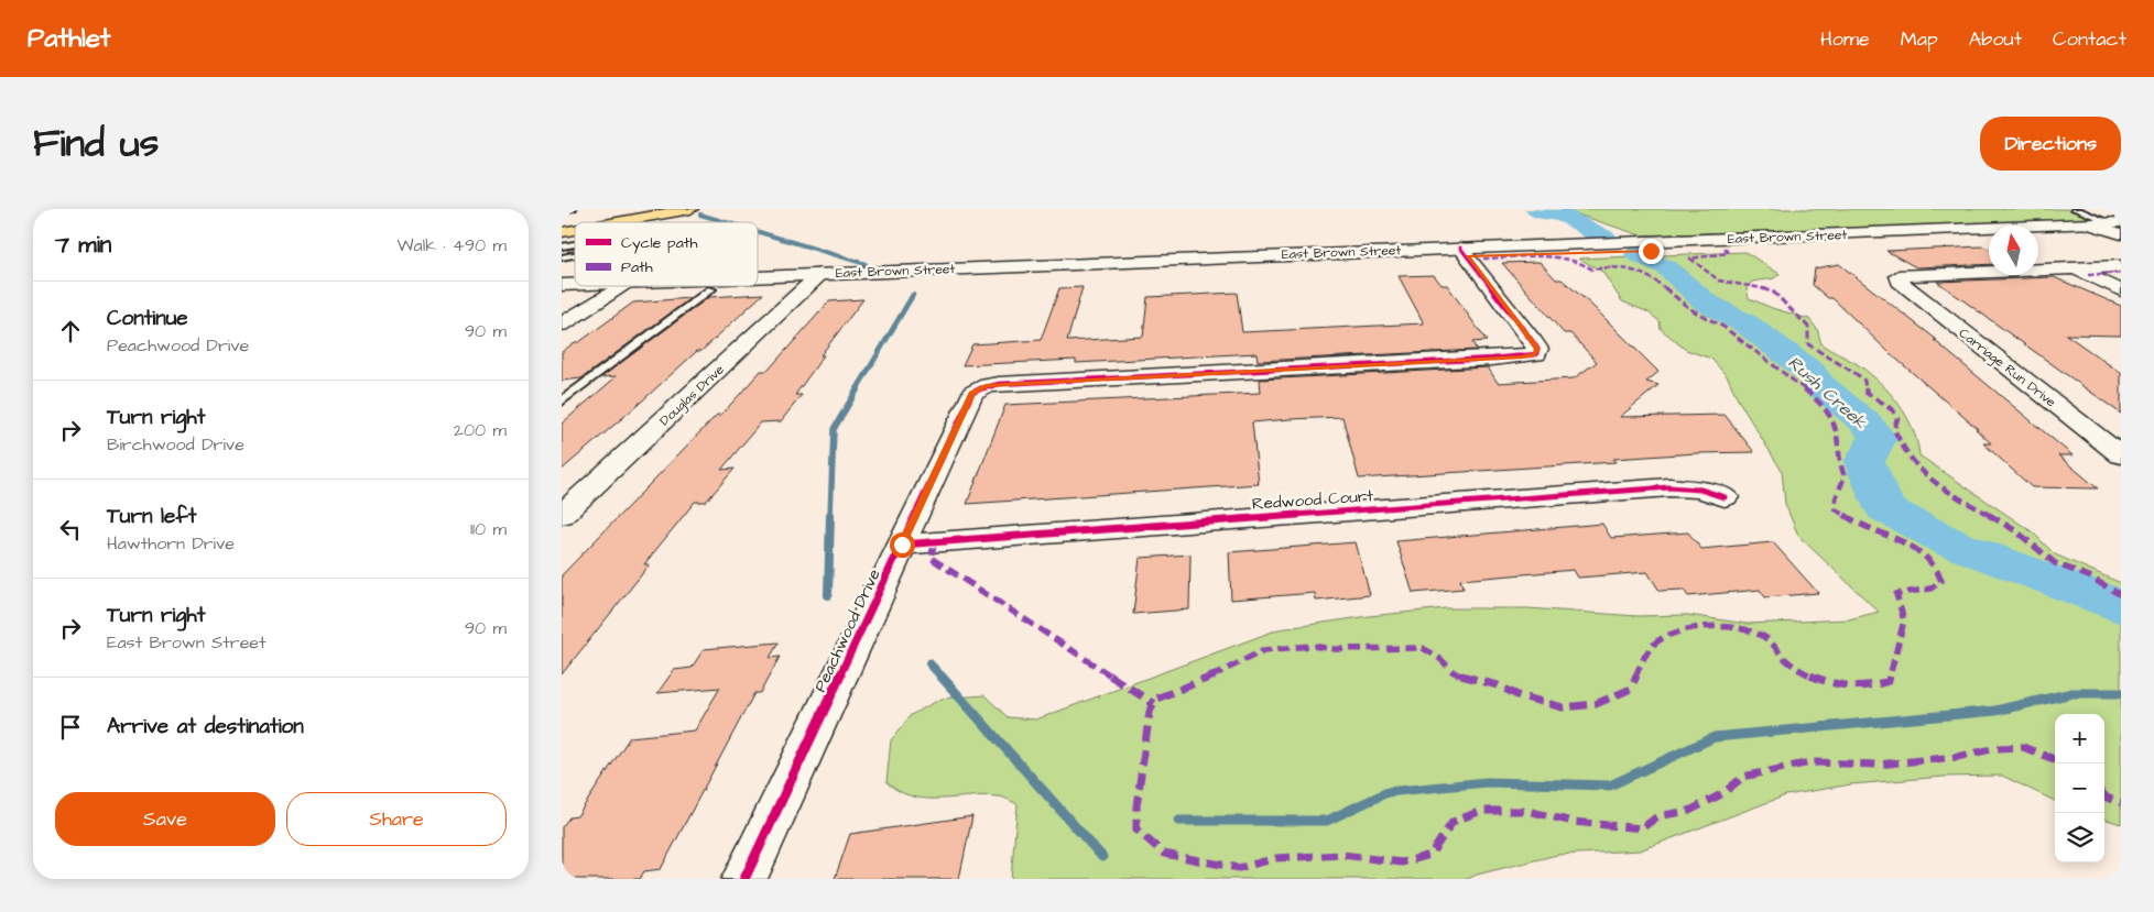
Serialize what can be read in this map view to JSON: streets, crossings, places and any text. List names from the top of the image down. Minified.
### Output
{"streets":{"street":["East Brown Street","Carriage Run Drive","Douglas Drive","Redwood Court","Peachwood Drive"]},"crossings":[["East Brown Street","Douglas Drive"],["East Brown Street","Peachwood Drive"],["Redwood Court","Peachwood Drive"]],"water":["Rush Creek"],"legend":["Cycle path","Path"],"north":"top","page":{"header":"Pathlet","nav":["Home","Map","About","Contact"],"title":"Find us","buttons":["Directions",["Save","Share"]],"heading":["7 min","Walk · 490 m"],"list":[["Continue","Peachwood Drive","90 m"],["Turn right","Birchwood Drive","200 m"],["Turn left","Hawthorn Drive","110 m"],["Turn right","East Brown Street","90 m"],"Arrive at destination"],"map_buttons":["+","−"]}}
